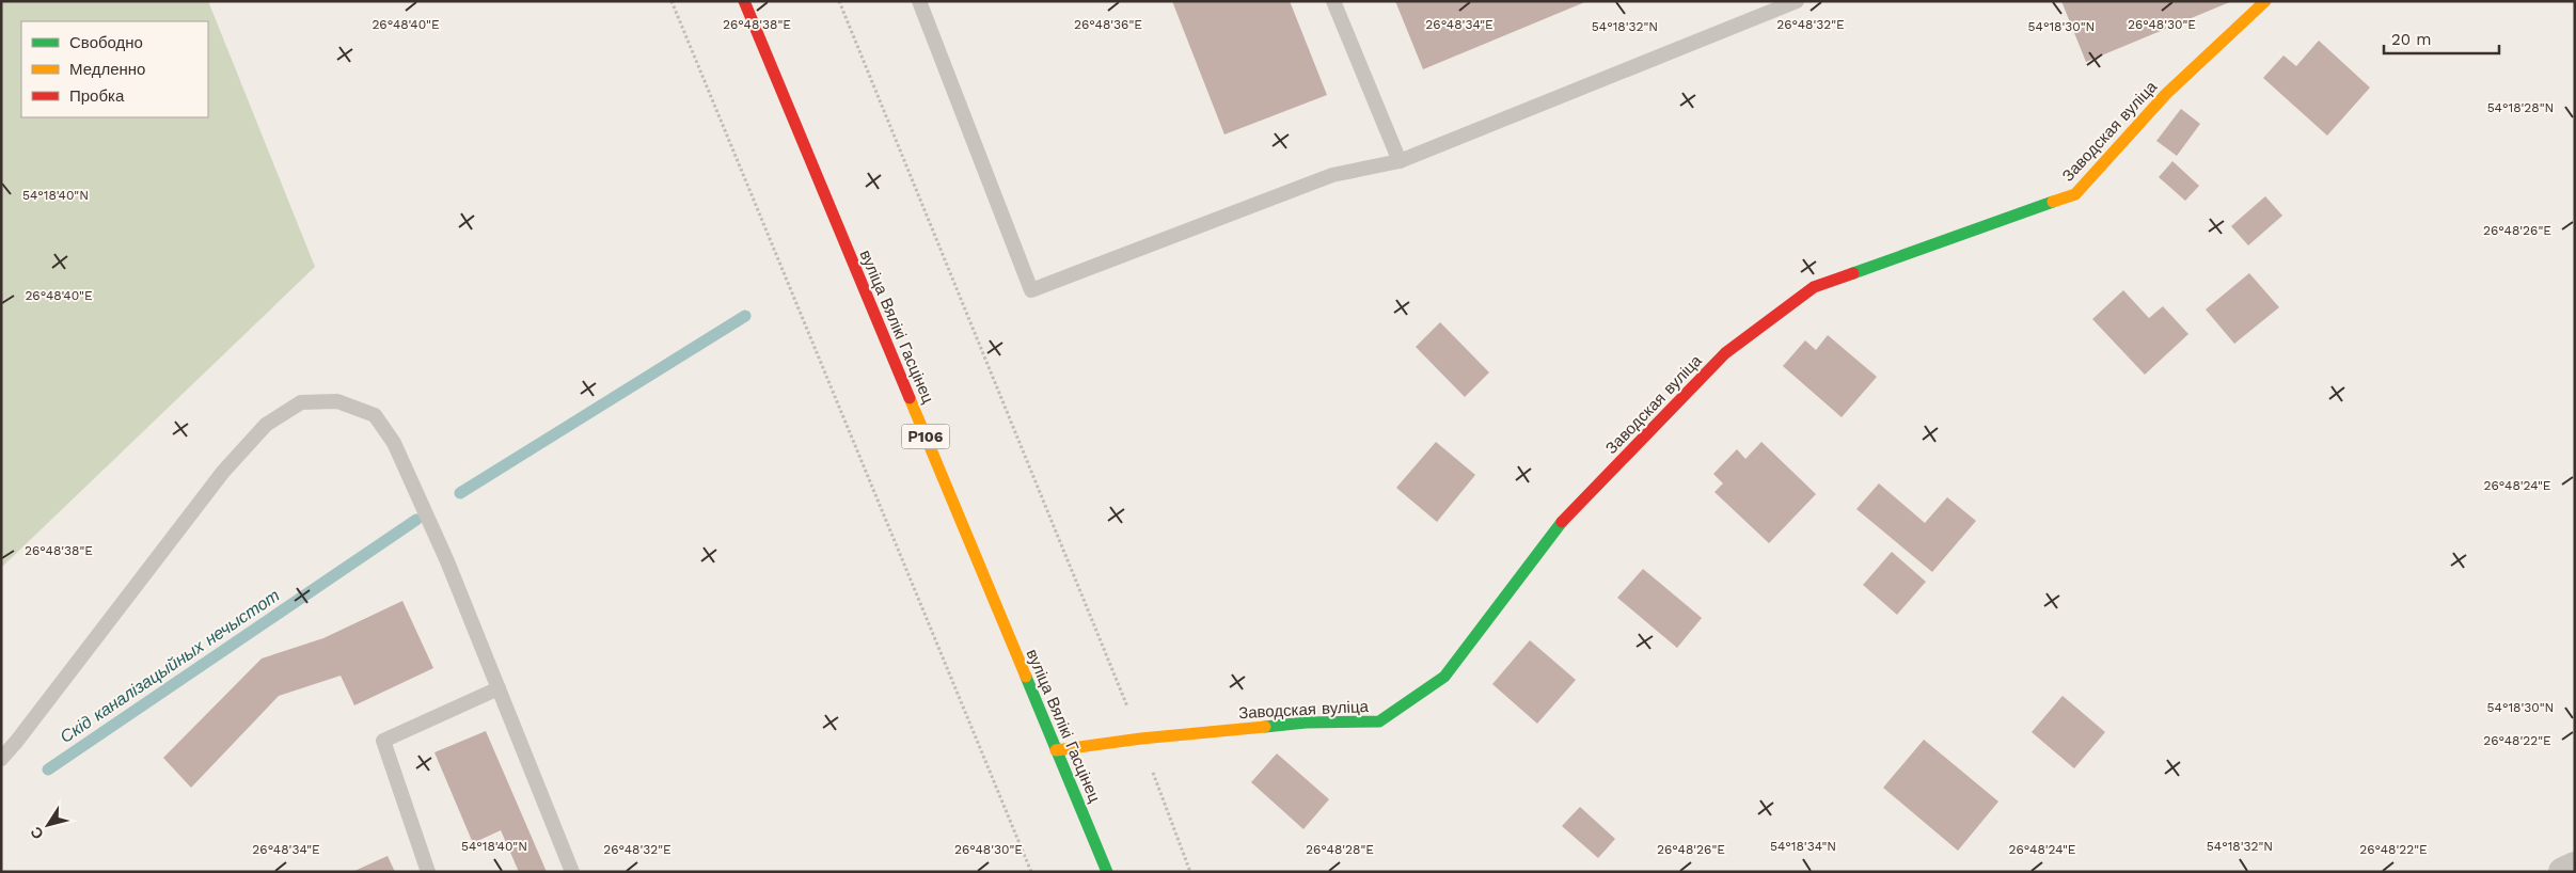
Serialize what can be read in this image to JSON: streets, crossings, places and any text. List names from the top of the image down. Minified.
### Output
{"streets":{"street":["Заводская вуліца","вуліца Вялікі Гасцінец","Р106"]},"crossings":[["Заводская вуліца","вуліца Вялікі Гасцінец"]],"water":["Скід каналізацыйных нечыстот"],"legend":["Свободно","Медленно","Пробка"],"scale_bar":"20 m","north":"bottom left","coordinates":["26°48'40\"E","26°48'38\"E","26°48'36\"E","26°48'34\"E","26°48'32\"E","26°48'30\"E","54°18'32\"N","54°18'30\"N","54°18'28\"N","54°18'40\"N","26°48'26\"E","26°48'24\"E","26°48'22\"E","54°18'34\"N","26°48'28\"E"]}
